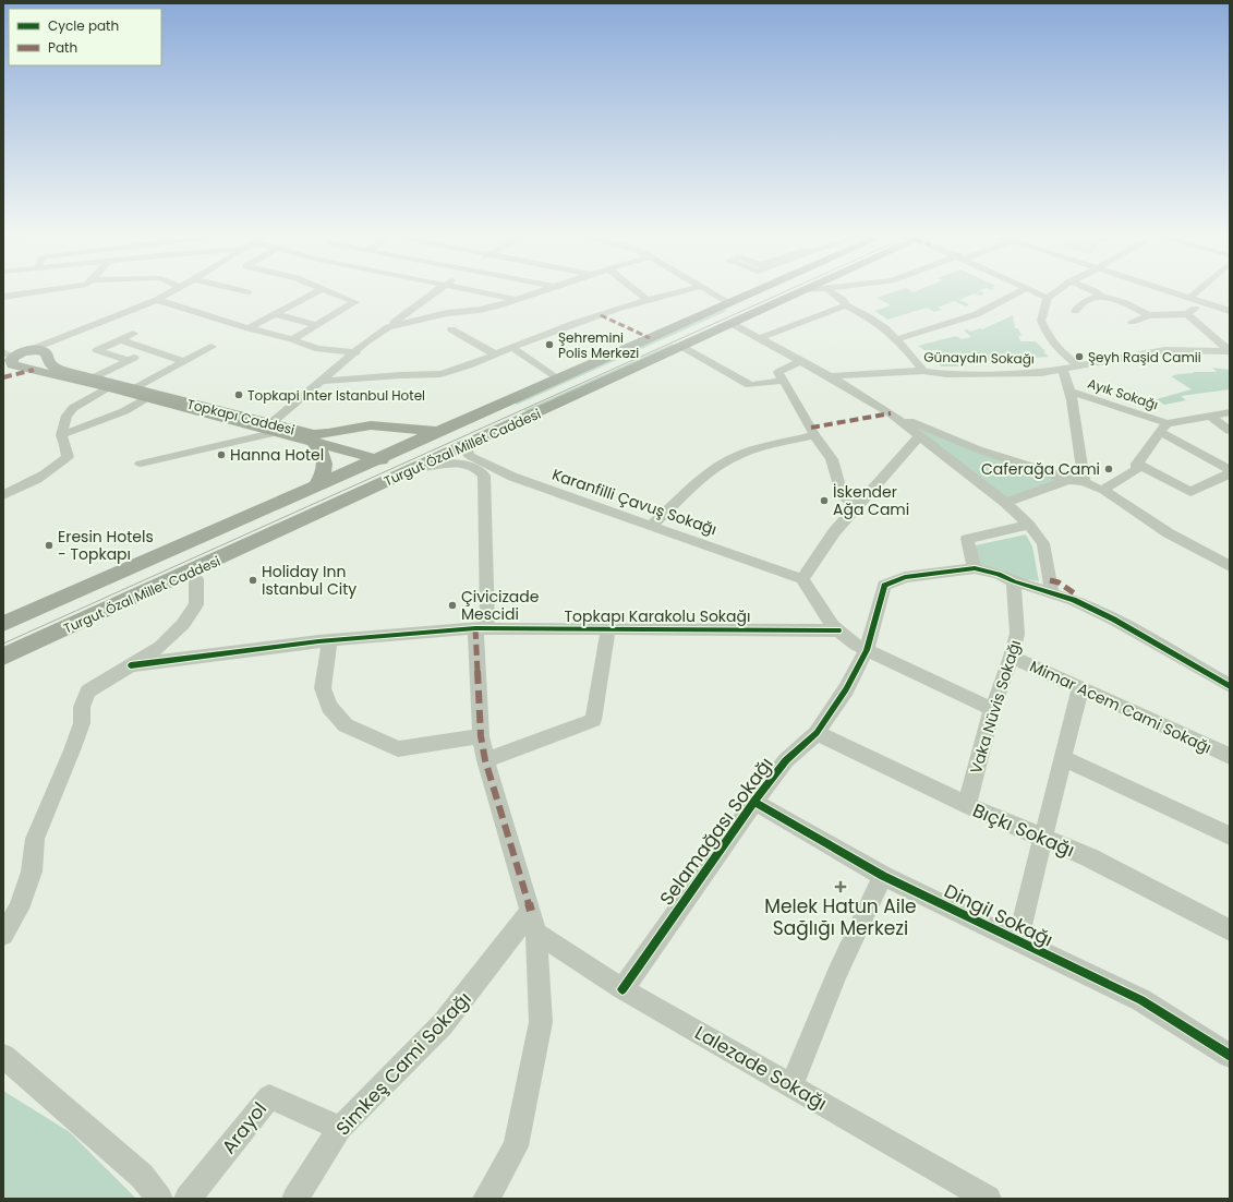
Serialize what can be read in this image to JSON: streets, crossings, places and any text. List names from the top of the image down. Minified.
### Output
{"streets":{"main road":["Topkapı Caddesi","Turgut Özal Millet Caddesi"],"street":["Günaydın Sokağı","Ayık Sokağı","Karanfilli Çavuş Sokağı","Topkapı Karakolu Sokağı","Vaka Nüvis Sokağı","Mimar Acem Cami Sokağı","Bıçkı Sokağı","Selamağası Sokağı","Dingil Sokağı","Simkeş Cami Sokağı","Lalezade Sokağı","Arayol"]},"crossings":[["Topkapı Caddesi","Turgut Özal Millet Caddesi"],["Turgut Özal Millet Caddesi","Karanfilli Çavuş Sokağı"],["Vaka Nüvis Sokağı","Mimar Acem Cami Sokağı"],["Vaka Nüvis Sokağı","Bıçkı Sokağı"],["Bıçkı Sokağı","Selamağası Sokağı"],["Selamağası Sokağı","Dingil Sokağı"],["Selamağası Sokağı","Lalezade Sokağı"],["Simkeş Cami Sokağı","Lalezade Sokağı"],["Simkeş Cami Sokağı","Arayol"]],"places":{"other":["Şehremini Polis Merkezi","Şeyh Raşid Camii","Topkapi Inter Istanbul Hotel","Hanna Hotel","Caferağa Cami","İskender Ağa Cami","Eresin Hotels - Topkapı","Holiday Inn Istanbul City","Çivicizade Mescidi"],"health":["Melek Hatun Aile Sağlığı Merkezi"]},"legend":["Cycle path","Path"]}
